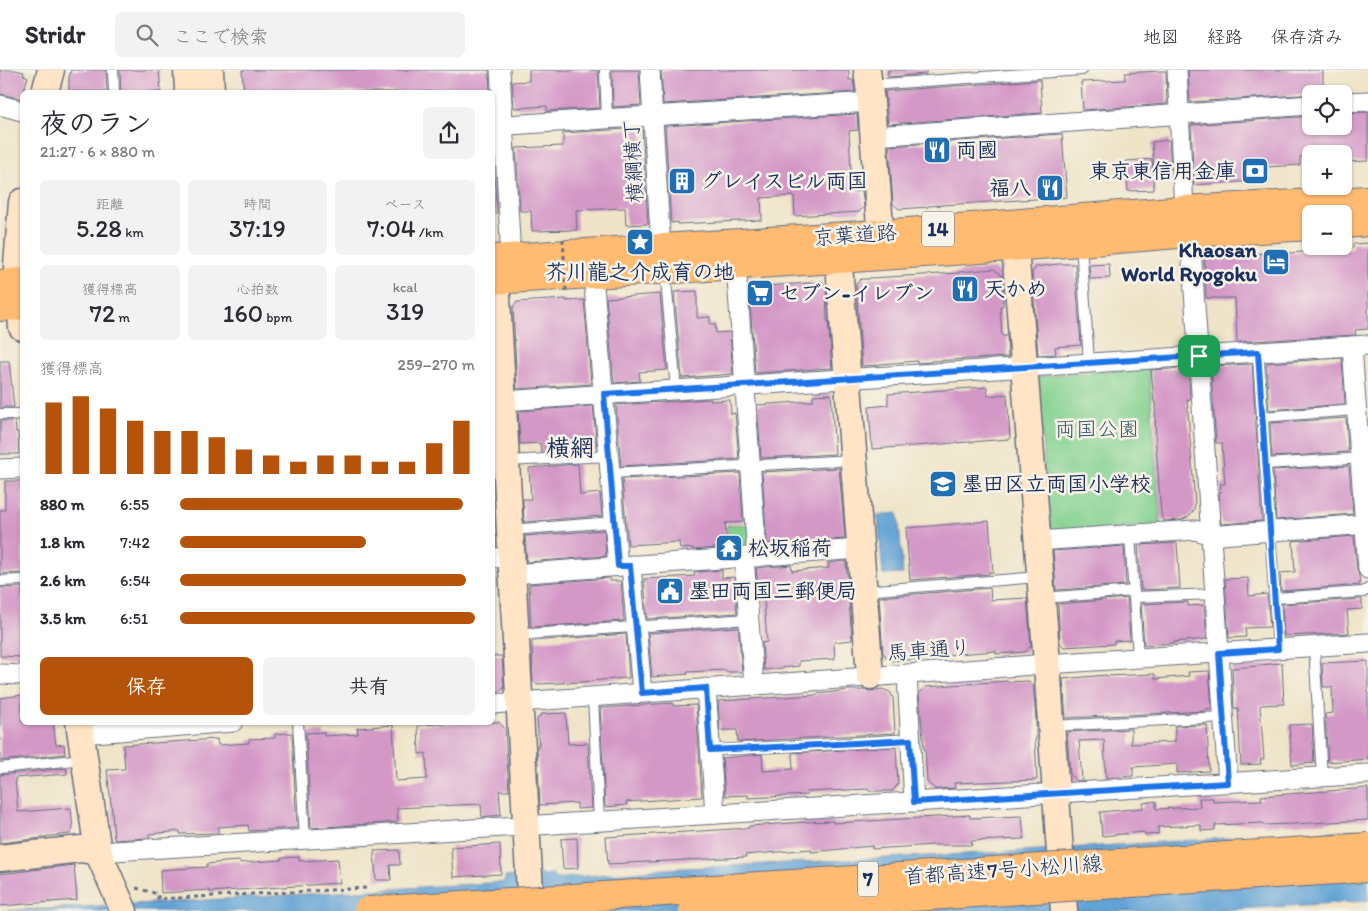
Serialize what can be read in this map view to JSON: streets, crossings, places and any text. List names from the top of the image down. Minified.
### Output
{"streets":{"highway":["14","京葉道路","首都高速7号小松川線","7"],"street":["横綱横丁","馬車通り"]},"crossings":[["横綱横丁","京葉道路"]],"districts":["横網"],"parks":["両国公園"],"places":{"restaurant":["両國","福八","天かめ"],"bank":["東京東信用金庫"],"building":["グレイスビル両国"],"place":["芥川龍之介成育の地"],"hotel":["Khaosan World Ryogoku"],"supermarket":["セブン-イレブン"],"school or university":["墨田区立両国小学校"],"temple":["松坂稲荷"],"public building":["墨田両国三郵便局"]},"page":{"header":"Stridr","search":"ここで検索","nav":["地図","経路","保存済み"],"map_buttons":["+","−"],"heading":["夜のラン","21:27 · 6 × 880 m"],"stats":[["距離","5.28 km"],["時間","37:19"],["ペース","7:04 /km"],["獲得標高","72 m"],["心拍数","160 bpm"],["kcal","319"]],"chart":["獲得標高","259–270 m"],"list":[{"name":"880 m","note":"6:55"},{"name":"1.8 km","note":"7:42"},{"name":"2.6 km","note":"6:54"},{"name":"3.5 km","note":"6:51"}],"buttons":["保存","共有"]}}
